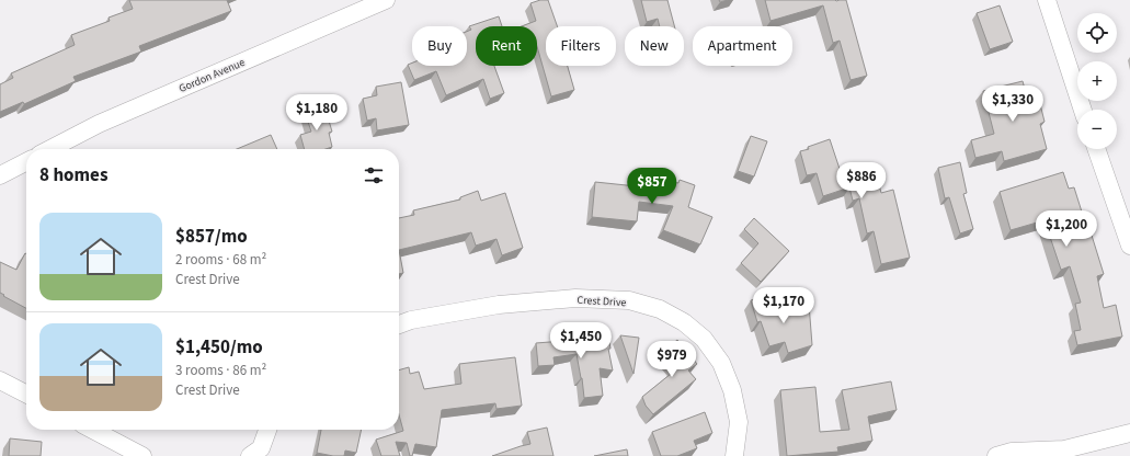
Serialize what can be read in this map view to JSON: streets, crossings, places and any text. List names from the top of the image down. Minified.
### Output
{"streets":{"street":["Gordon Avenue","Crest Drive"]},"page":{"map_buttons":["+","−"],"chip":["Buy","Rent","Filters","New","Apartment"],"price":["$1,330","$1,180","$886","$857","$1,200","$1,170","$1,450","$979"],"heading":"8 homes","list":[{"name":"$857/mo","note":"2 rooms · 68 m² · Crest Drive"},{"name":"$1,450/mo","note":"3 rooms · 86 m² · Crest Drive"}]}}
